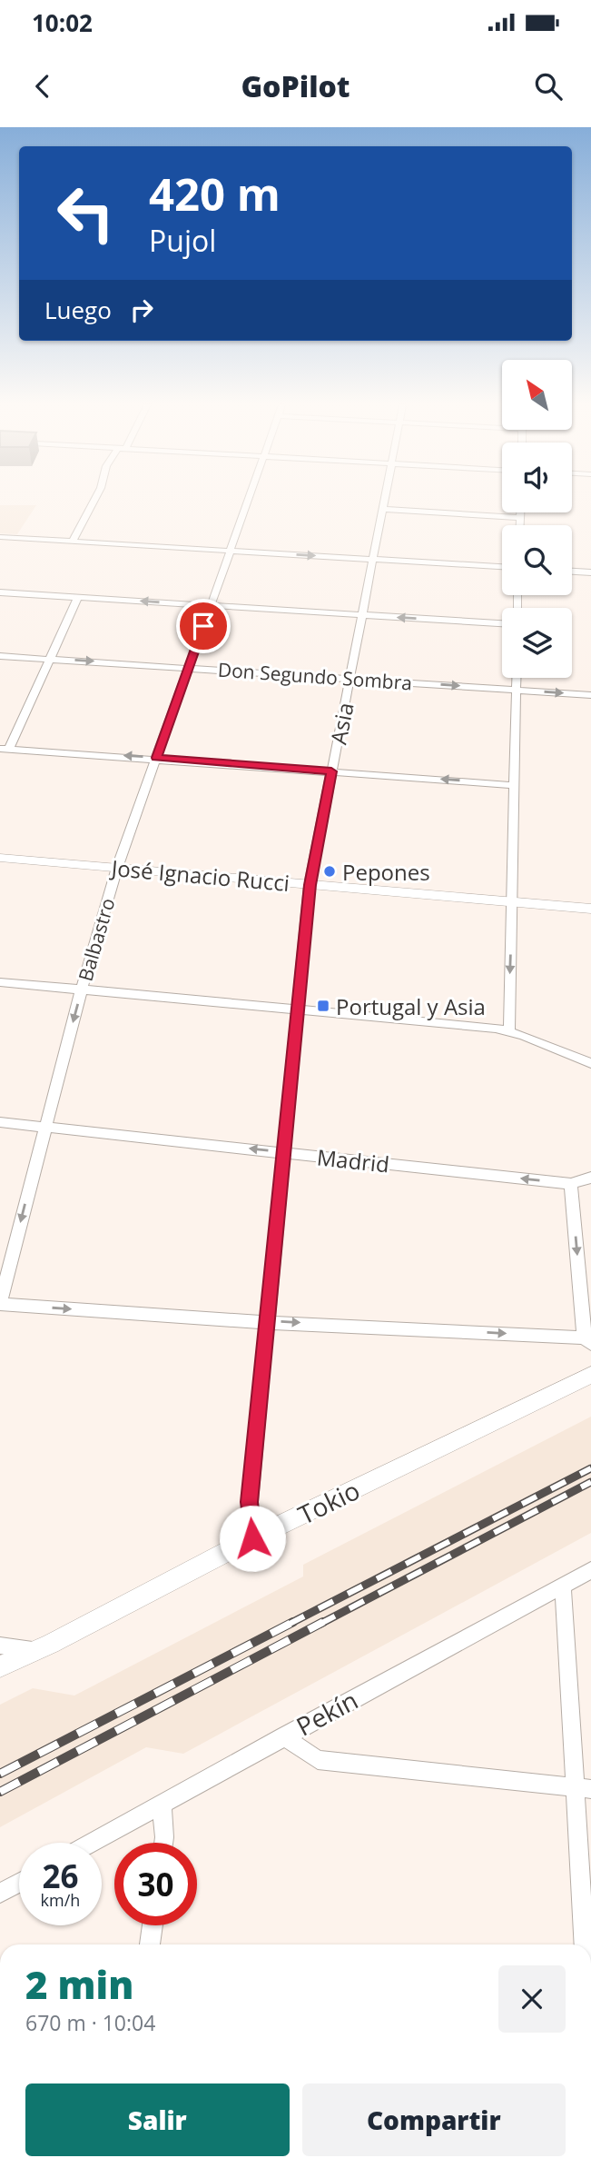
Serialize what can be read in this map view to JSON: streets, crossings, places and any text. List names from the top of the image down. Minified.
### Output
{"streets":{"street":["Don Segundo Sombra","Asia","José Ignacio Rucci","Balbastro","Madrid","Tokio","Pekín"]},"crossings":[["Don Segundo Sombra","Asia"],["Don Segundo Sombra","Balbastro"],["Asia","José Ignacio Rucci"],["Asia","Madrid"],["Asia","Tokio"],["José Ignacio Rucci","Balbastro"],["Balbastro","Madrid"]],"one_way":["Balbastro","Madrid"],"places":{"other":["Pepones"],"transit":["Portugal y Asia"]},"north":"top left","page":{"status":"10:02","header":"GoPilot","turn":["420 m","Pujol"],"then":"Luego","speed":"26 km/h","limit":"30","heading":["2 min","670 m · 10:04"],"buttons":["Salir","Compartir"]}}
